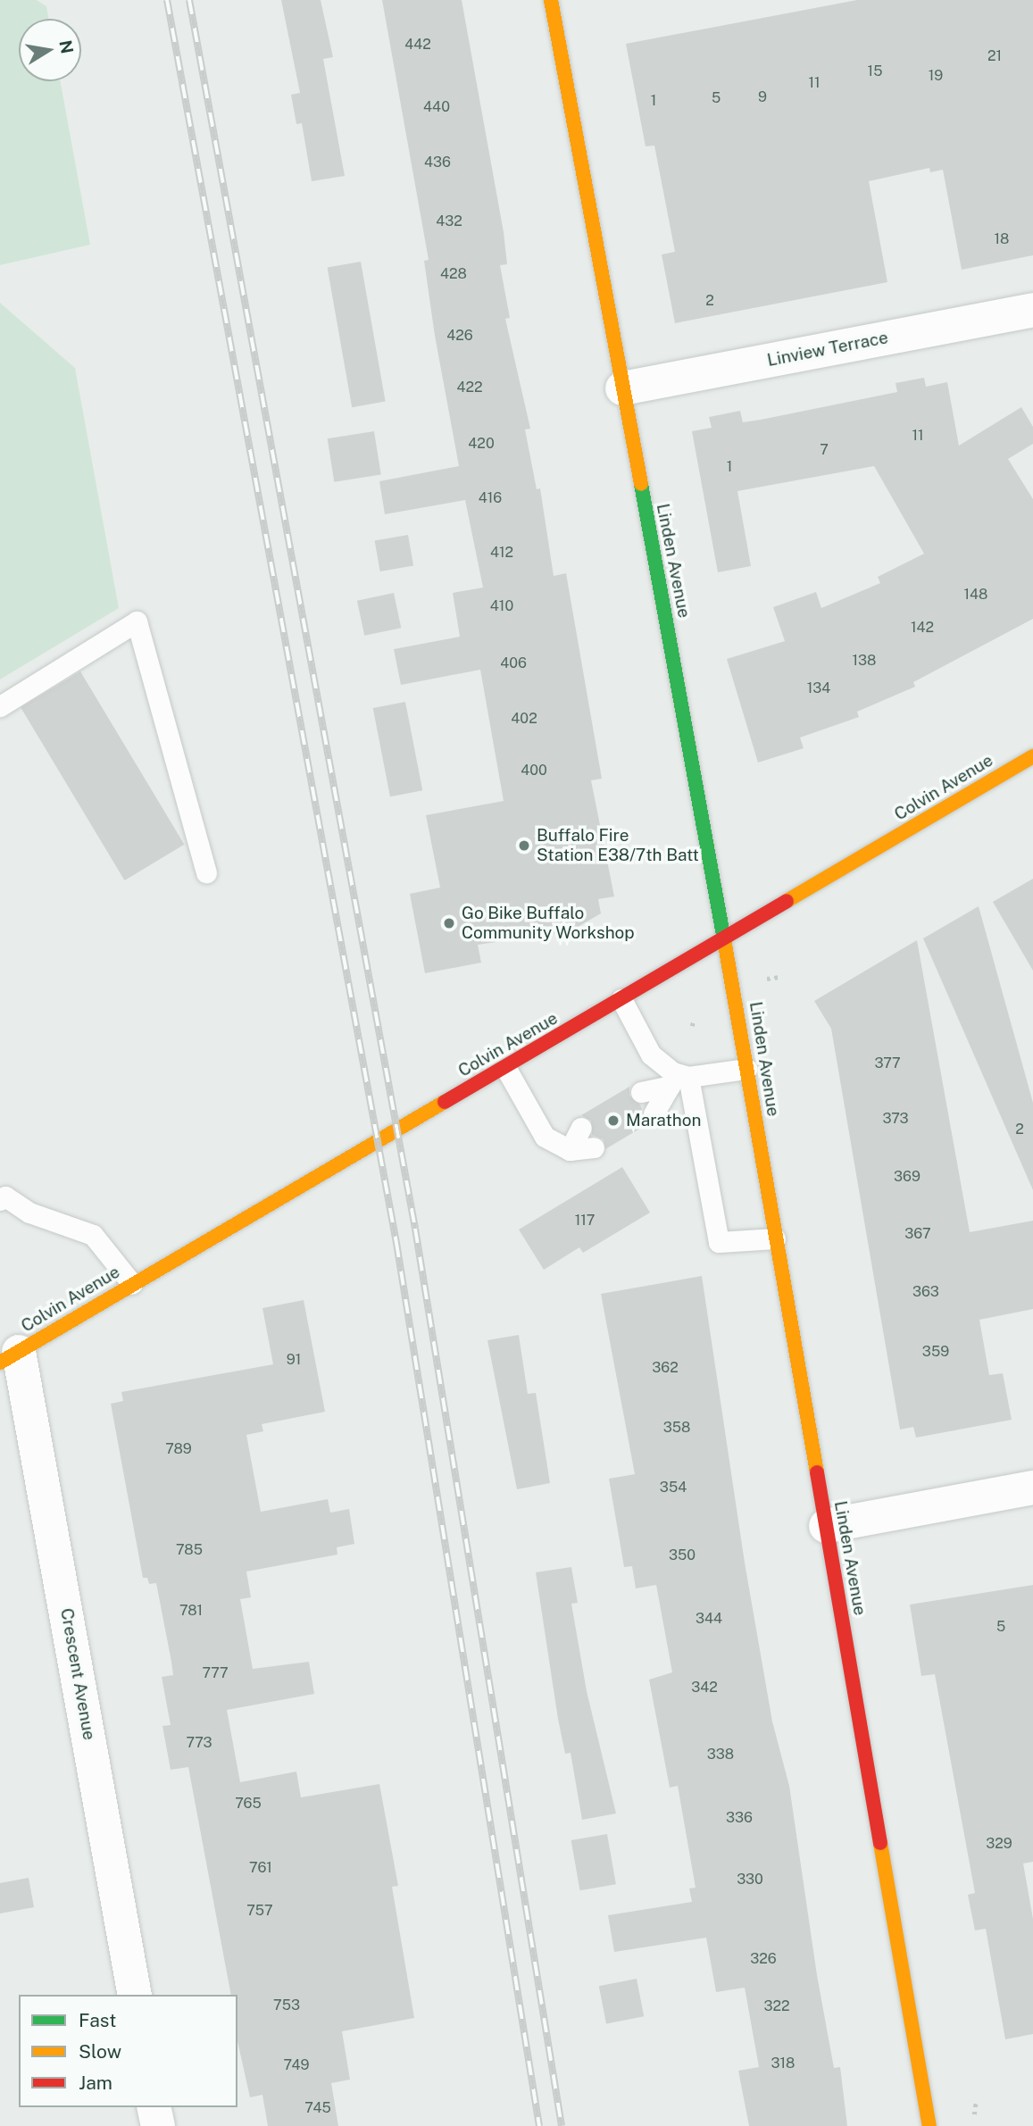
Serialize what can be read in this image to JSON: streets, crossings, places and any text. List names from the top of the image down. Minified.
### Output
{"streets":{"street":["Linview Terrace","Linden Avenue","Colvin Avenue","Crescent Avenue"]},"crossings":[["Linview Terrace","Linden Avenue"],["Linden Avenue","Colvin Avenue"],["Colvin Avenue","Crescent Avenue"]],"places":["Buffalo Fire Station E38/7th Batt","Go Bike Buffalo Community Workshop","Marathon"],"house_numbers":["442","21","15","19","11","9","5","1","440","436","432","18","428","2","426","422","11","420","7","1","416","412","148","410","142","138","406","134","402","400","377","373","2","369","117","367","363","359","91","362","358","789","354","785","350","781","344","5","777","342","773","338","765","336","329","761","330","757","326","753","322","318","749","745"],"legend":["Fast","Slow","Jam"],"north":"right"}
